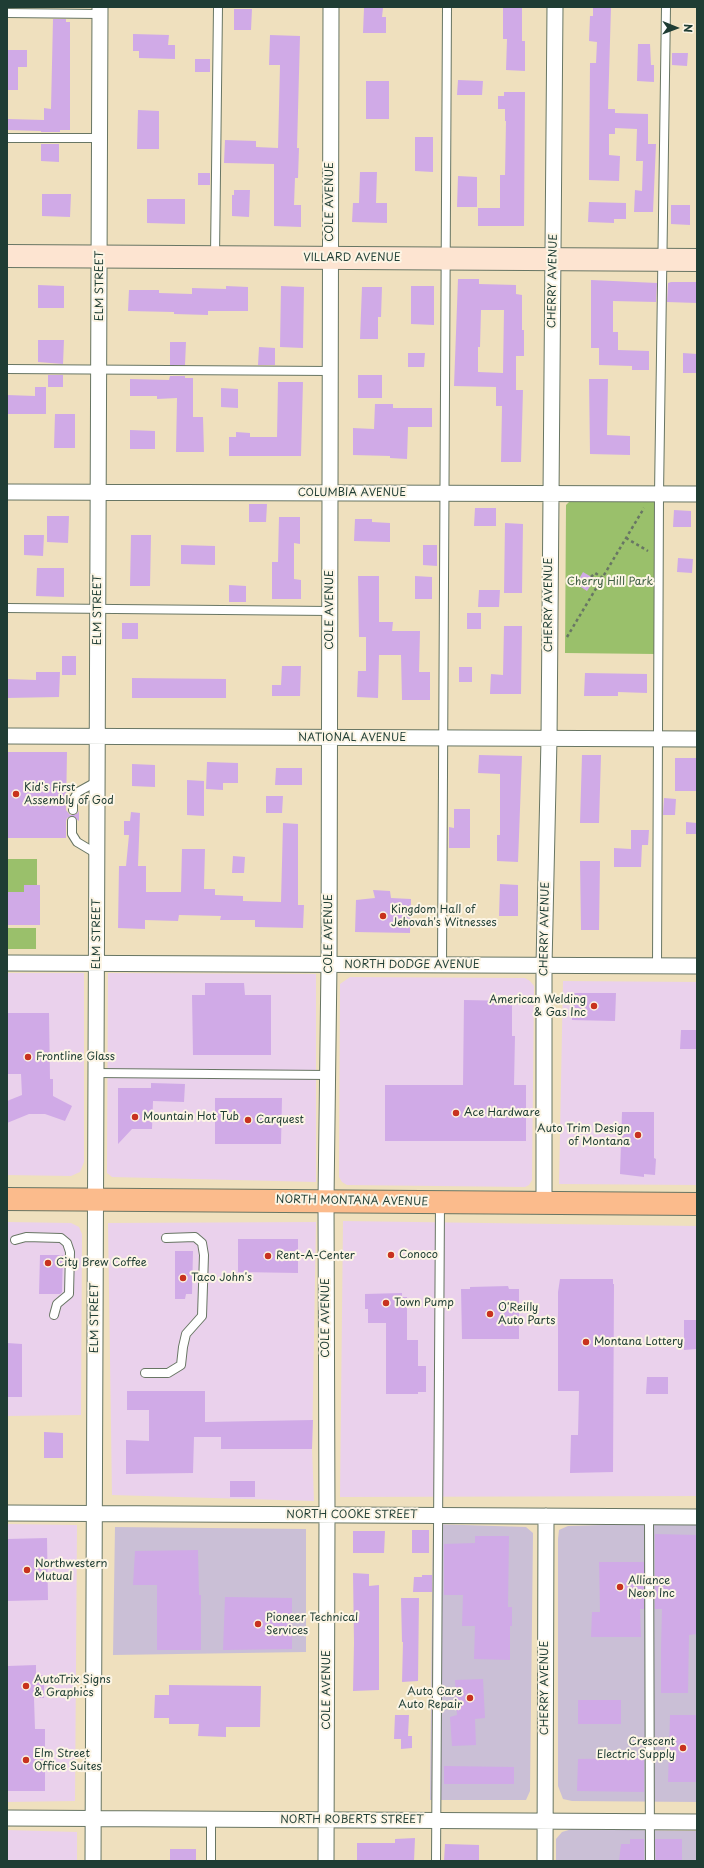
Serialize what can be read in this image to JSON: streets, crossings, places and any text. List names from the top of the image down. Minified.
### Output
{"streets":{"main road":["NORTH MONTANA AVENUE"],"street":["COLE AVENUE","VILLARD AVENUE","CHERRY AVENUE","ELM STREET","COLUMBIA AVENUE","NATIONAL AVENUE","NORTH DODGE AVENUE","NORTH COOKE STREET","NORTH ROBERTS STREET"]},"crossings":[["COLE AVENUE","VILLARD AVENUE"],["COLE AVENUE","COLUMBIA AVENUE"],["COLE AVENUE","NATIONAL AVENUE"],["COLE AVENUE","NORTH DODGE AVENUE"],["COLE AVENUE","NORTH MONTANA AVENUE"],["COLE AVENUE","NORTH COOKE STREET"],["COLE AVENUE","NORTH ROBERTS STREET"],["VILLARD AVENUE","CHERRY AVENUE"],["VILLARD AVENUE","ELM STREET"],["CHERRY AVENUE","COLUMBIA AVENUE"],["CHERRY AVENUE","NATIONAL AVENUE"],["CHERRY AVENUE","NORTH DODGE AVENUE"],["CHERRY AVENUE","NORTH MONTANA AVENUE"],["CHERRY AVENUE","NORTH COOKE STREET"],["CHERRY AVENUE","NORTH ROBERTS STREET"],["ELM STREET","COLUMBIA AVENUE"],["ELM STREET","NATIONAL AVENUE"],["ELM STREET","NORTH DODGE AVENUE"],["ELM STREET","NORTH MONTANA AVENUE"],["ELM STREET","NORTH COOKE STREET"],["ELM STREET","NORTH ROBERTS STREET"]],"parks":["Cherry Hill Park"],"places":["Kid's First Assembly of God","Kingdom Hall of Jehovah's Witnesses","American Welding & Gas Inc","Frontline Glass","Ace Hardware","Mountain Hot Tub","Carquest","Auto Trim Design of Montana","Conoco","Rent-A-Center","City Brew Coffee","Taco John's","Town Pump","O'Reilly Auto Parts","Montana Lottery","Northwestern Mutual","Alliance Neon Inc","Pioneer Technical Services","AutoTrix Signs & Graphics","Auto Care Auto Repair","Crescent Electric Supply","Elm Street Office Suites"],"north":"right"}
